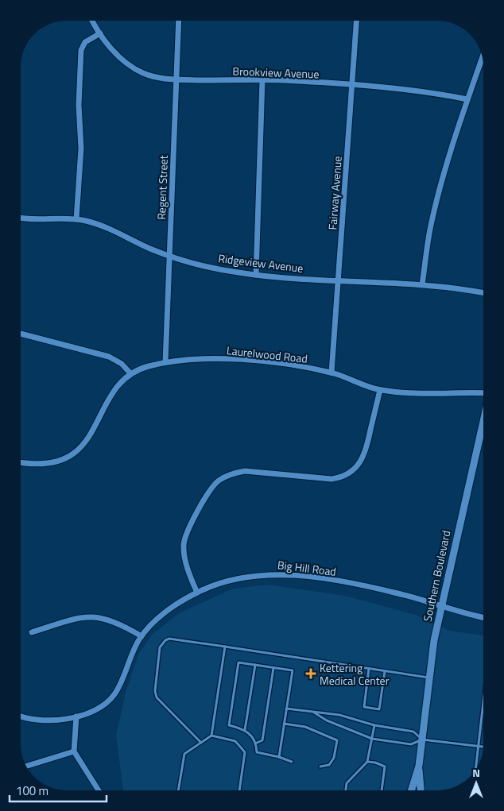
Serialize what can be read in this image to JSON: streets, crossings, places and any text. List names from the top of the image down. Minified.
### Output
{"streets":{"street":["Brookview Avenue","Regent Street","Fairway Avenue","Ridgeview Avenue","Laurelwood Road","Big Hill Road","Southern Boulevard"]},"crossings":[["Brookview Avenue","Regent Street"],["Brookview Avenue","Fairway Avenue"],["Regent Street","Ridgeview Avenue"],["Regent Street","Laurelwood Road"],["Fairway Avenue","Ridgeview Avenue"],["Fairway Avenue","Laurelwood Road"],["Big Hill Road","Southern Boulevard"]],"places":{"health":["Kettering Medical Center"]},"scale_bar":"100 m","north":"top"}
